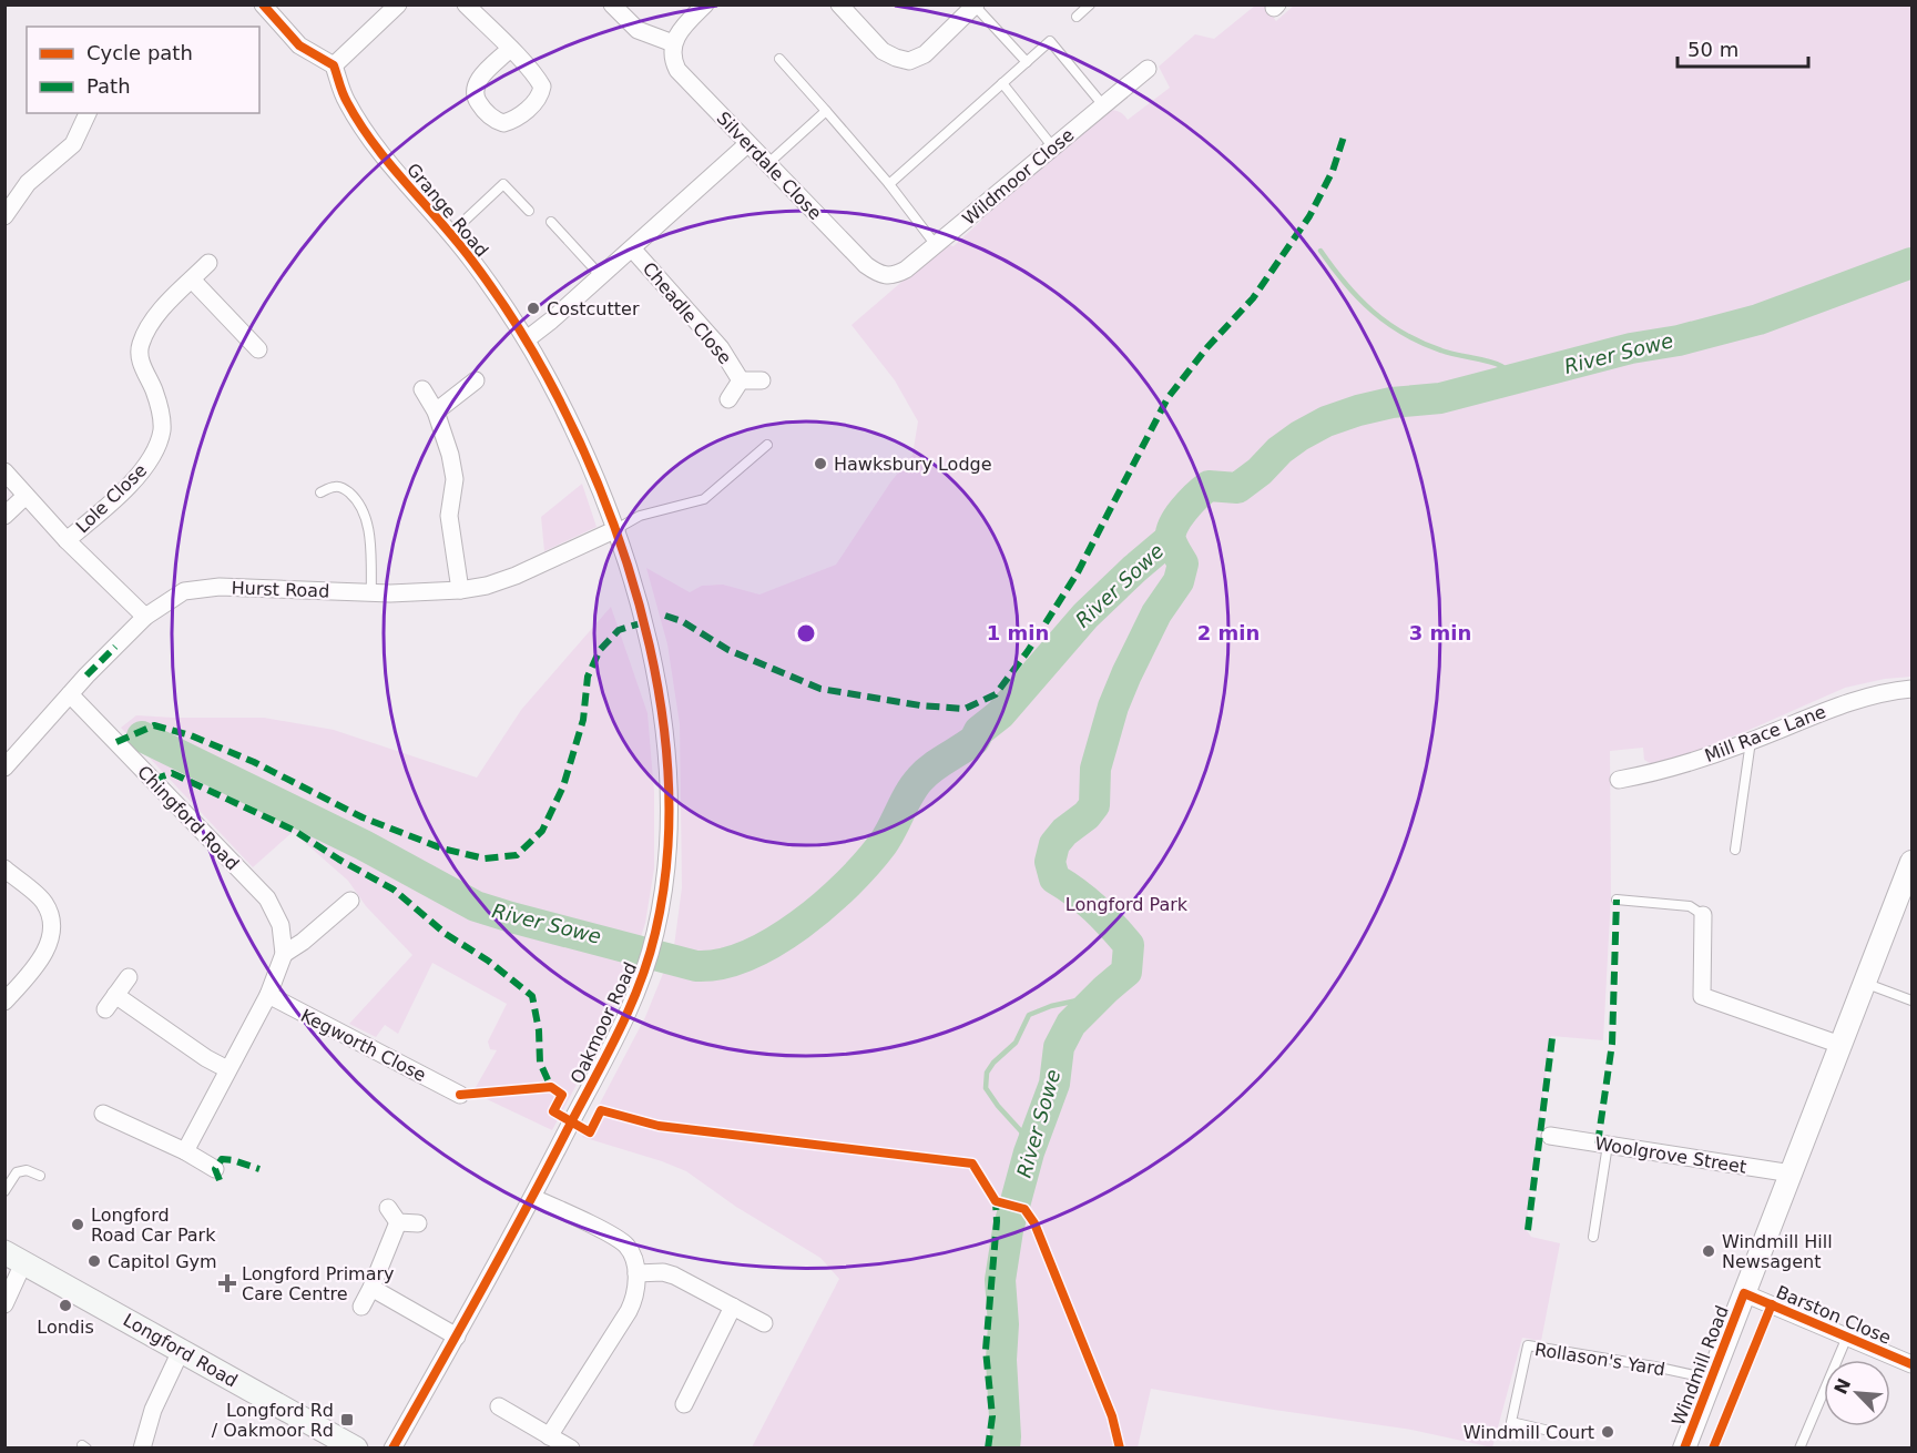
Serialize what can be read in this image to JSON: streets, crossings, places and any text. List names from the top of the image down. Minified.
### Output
{"streets":{"main road":["Longford Road"],"street":["Silverdale Close","Wildmoor Close","Grange Road","Cheadle Close","Lole Close","Hurst Road","Mill Race Lane","Chingford Road","Oakmoor Road","Kegworth Close","Woolgrove Street","Barston Close","Windmill Road"],"lane":["Rollason's Yard"]},"crossings":[["Silverdale Close","Wildmoor Close"],["Silverdale Close","Cheadle Close"],["Grange Road","Cheadle Close"],["Grange Road","Hurst Road"],["Grange Road","Oakmoor Road"],["Hurst Road","Chingford Road"],["Hurst Road","Oakmoor Road"],["Chingford Road","Kegworth Close"],["Woolgrove Street","Windmill Road"],["Barston Close","Windmill Road"],["Rollason's Yard","Windmill Road"]],"water":["River Sowe"],"parks":["Longford Park"],"places":{"other":["Costcutter","Hawksbury Lodge","Longford Road Car Park","Windmill Hill Newsagent","Capitol Gym","Londis","Windmill Court"],"health":["Longford Primary Care Centre"],"transit":["Longford Rd / Oakmoor Rd"]},"legend":["Cycle path","Path"],"scale_bar":"50 m","north":"top left","rings":["1 min","2 min","3 min"]}
